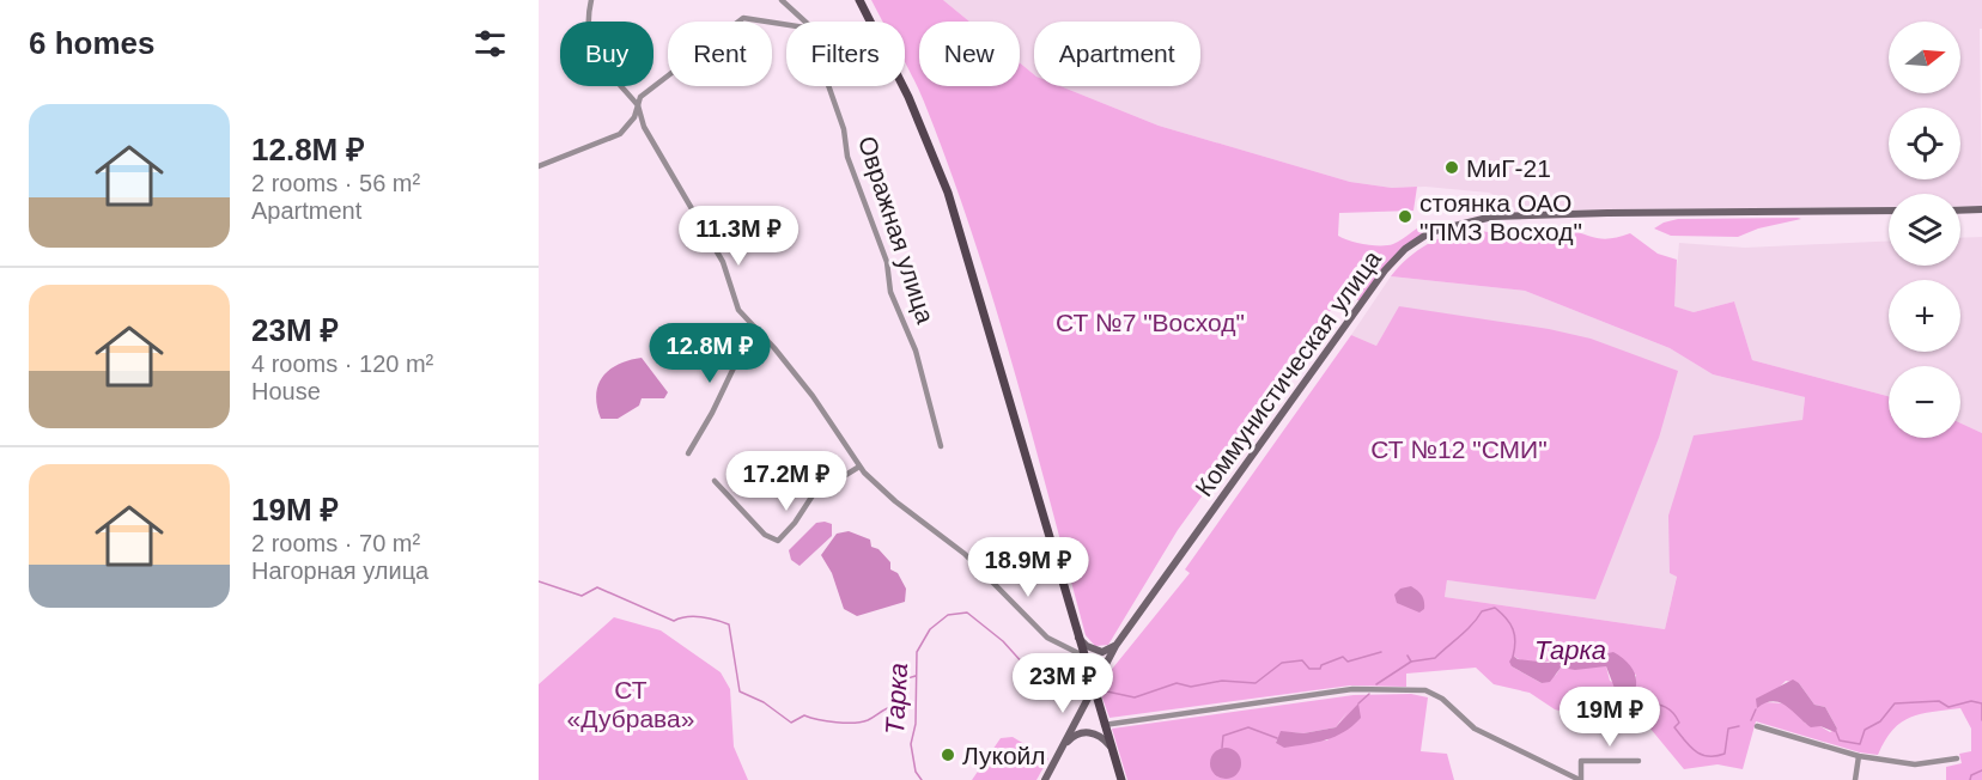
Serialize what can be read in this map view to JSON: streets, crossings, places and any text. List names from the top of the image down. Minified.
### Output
{"streets":{"main road":["Коммунистическая улица"],"street":["Овражная улица"]},"water":["Тарка"],"parks":["СТ №7 \"Восход\"","СТ №12 \"СМИ\"","СТ «Дубрава»"],"places":["МиГ-21","стоянка ОАО \"ПМЗ Восход\"","Лукойл"],"north":"right","page":{"heading":"6 homes","map_buttons":["+","−"],"chip":["Buy","Rent","Filters","New","Apartment"],"list":[{"name":"12.8M ₽","note":"2 rooms · 56 m² · Apartment"},{"name":"23M ₽","note":"4 rooms · 120 m² · House"},{"name":"19M ₽","note":"2 rooms · 70 m² · Нагорная улица"}],"price":["11.3M ₽","12.8M ₽","17.2M ₽","18.9M ₽","23M ₽","19M ₽"]}}
